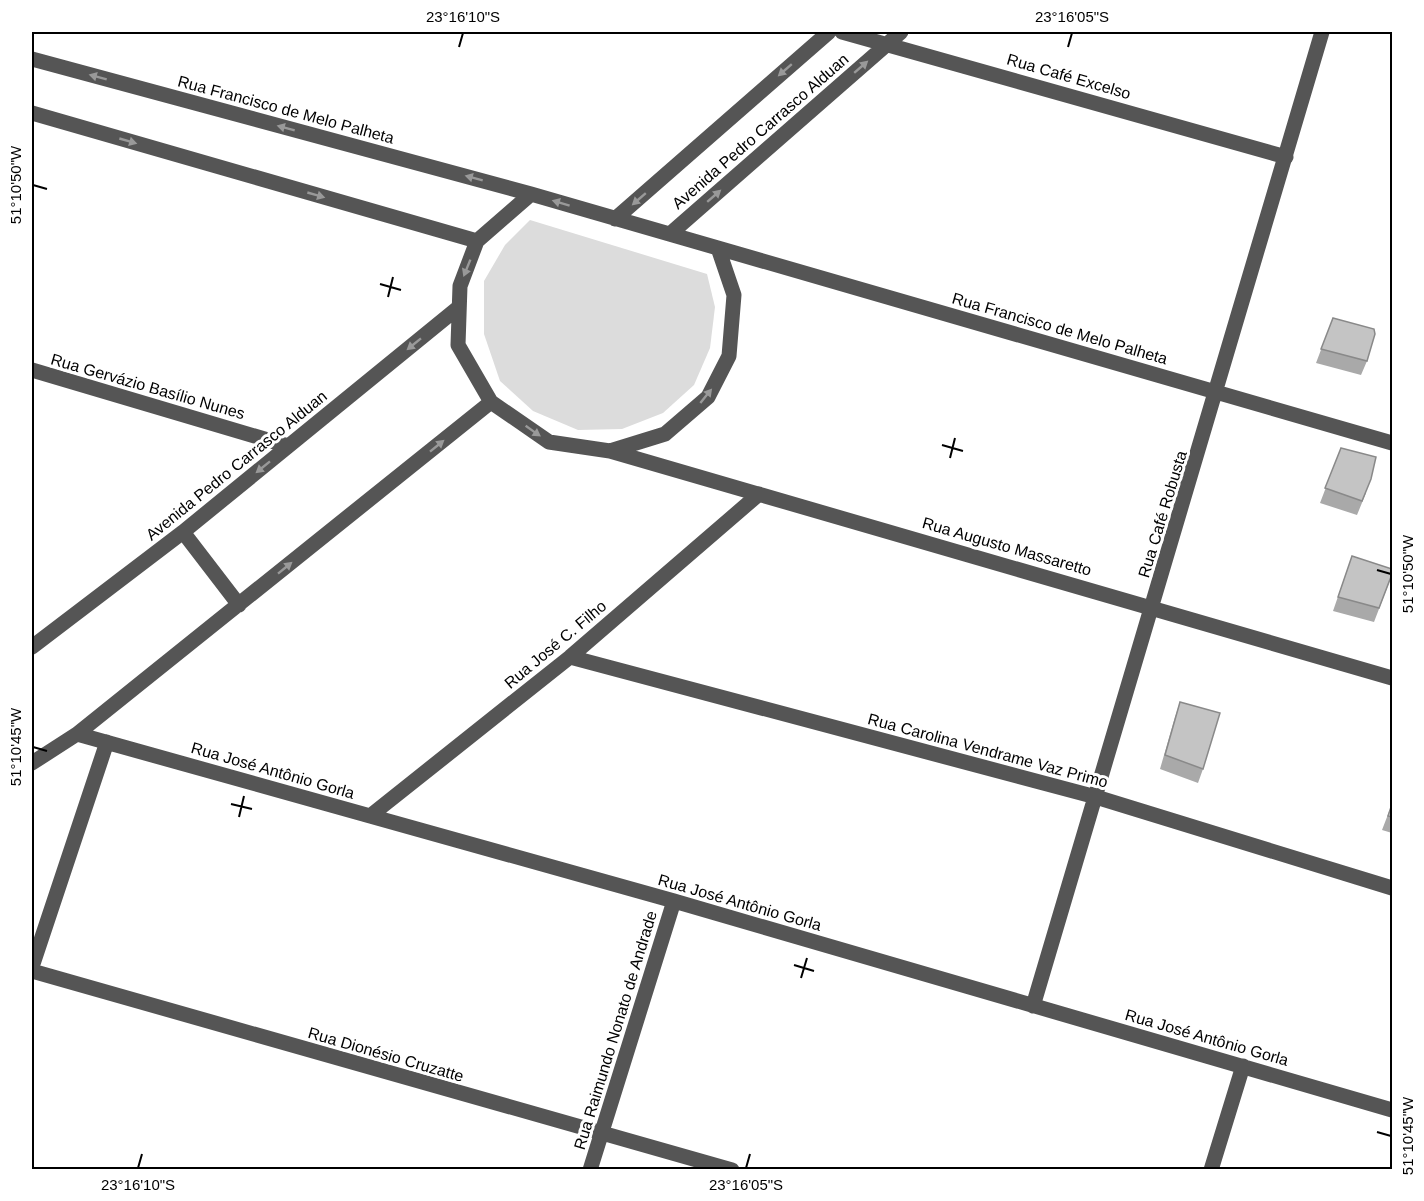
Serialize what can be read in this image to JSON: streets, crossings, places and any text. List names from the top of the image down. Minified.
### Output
{"streets":{"street":["Rua Café Excelso","Rua Francisco de Melo Palheta","Avenida Pedro Carrasco Alduan","Rua Gervázio Basílio Nunes","Rua Café Robusta","Rua Augusto Massaretto","Rua José C. Filho","Rua Carolina Vendrame Vaz Primo","Rua José Antônio Gorla","Rua Raimundo Nonato de Andrade","Rua Dionésio Cruzatte"]},"crossings":[["Rua Café Excelso","Avenida Pedro Carrasco Alduan"],["Rua Café Excelso","Rua Café Robusta"],["Rua Francisco de Melo Palheta","Avenida Pedro Carrasco Alduan"],["Rua Francisco de Melo Palheta","Rua Café Robusta"],["Avenida Pedro Carrasco Alduan","Rua Gervázio Basílio Nunes"],["Rua Café Robusta","Rua Augusto Massaretto"],["Rua Café Robusta","Rua Carolina Vendrame Vaz Primo"],["Rua Café Robusta","Rua José Antônio Gorla"],["Rua Augusto Massaretto","Rua José C. Filho"],["Rua José C. Filho","Rua Carolina Vendrame Vaz Primo"],["Rua José C. Filho","Rua José Antônio Gorla"],["Rua José Antônio Gorla","Rua Raimundo Nonato de Andrade"],["Rua Raimundo Nonato de Andrade","Rua Dionésio Cruzatte"]],"coordinates":["23°16'10\"S","23°16'05\"S","51°10'50\"W","51°10'45\"W"]}
